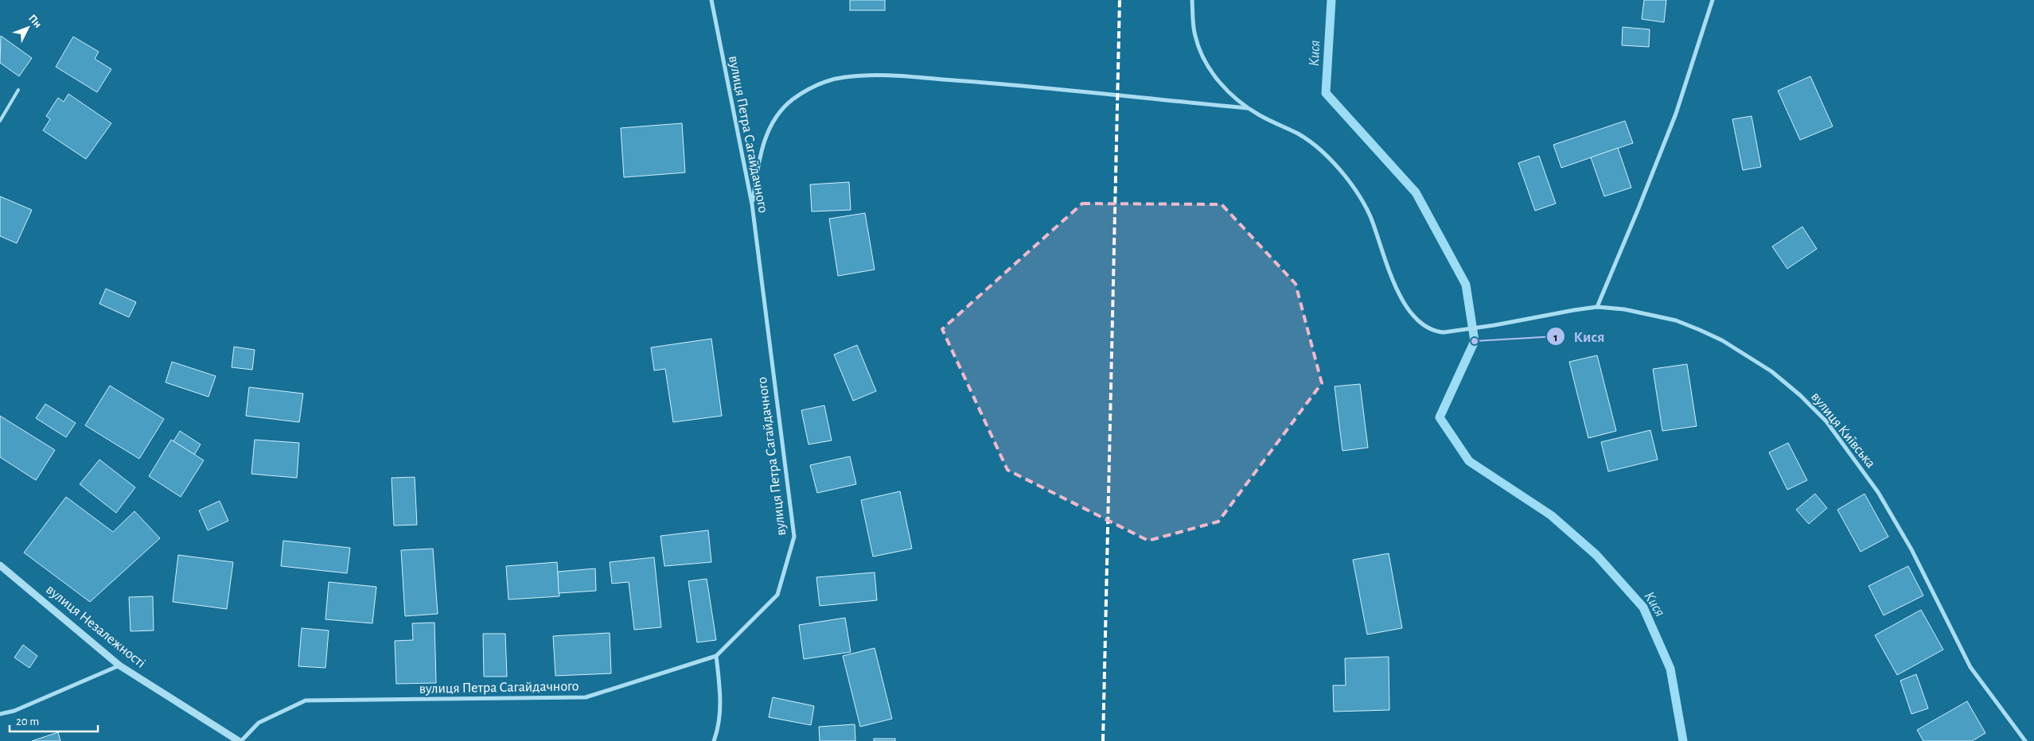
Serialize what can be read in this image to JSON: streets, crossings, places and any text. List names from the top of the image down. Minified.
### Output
{"streets":{"street":["вулиця Петра Сагайдачного","вулиця Київська","вулиця Незалежності"]},"crossings":[["вулиця Петра Сагайдачного","вулиця Незалежності"]],"water":["Кися"],"places":["Кися"],"scale_bar":"20 m","north":"top right"}
